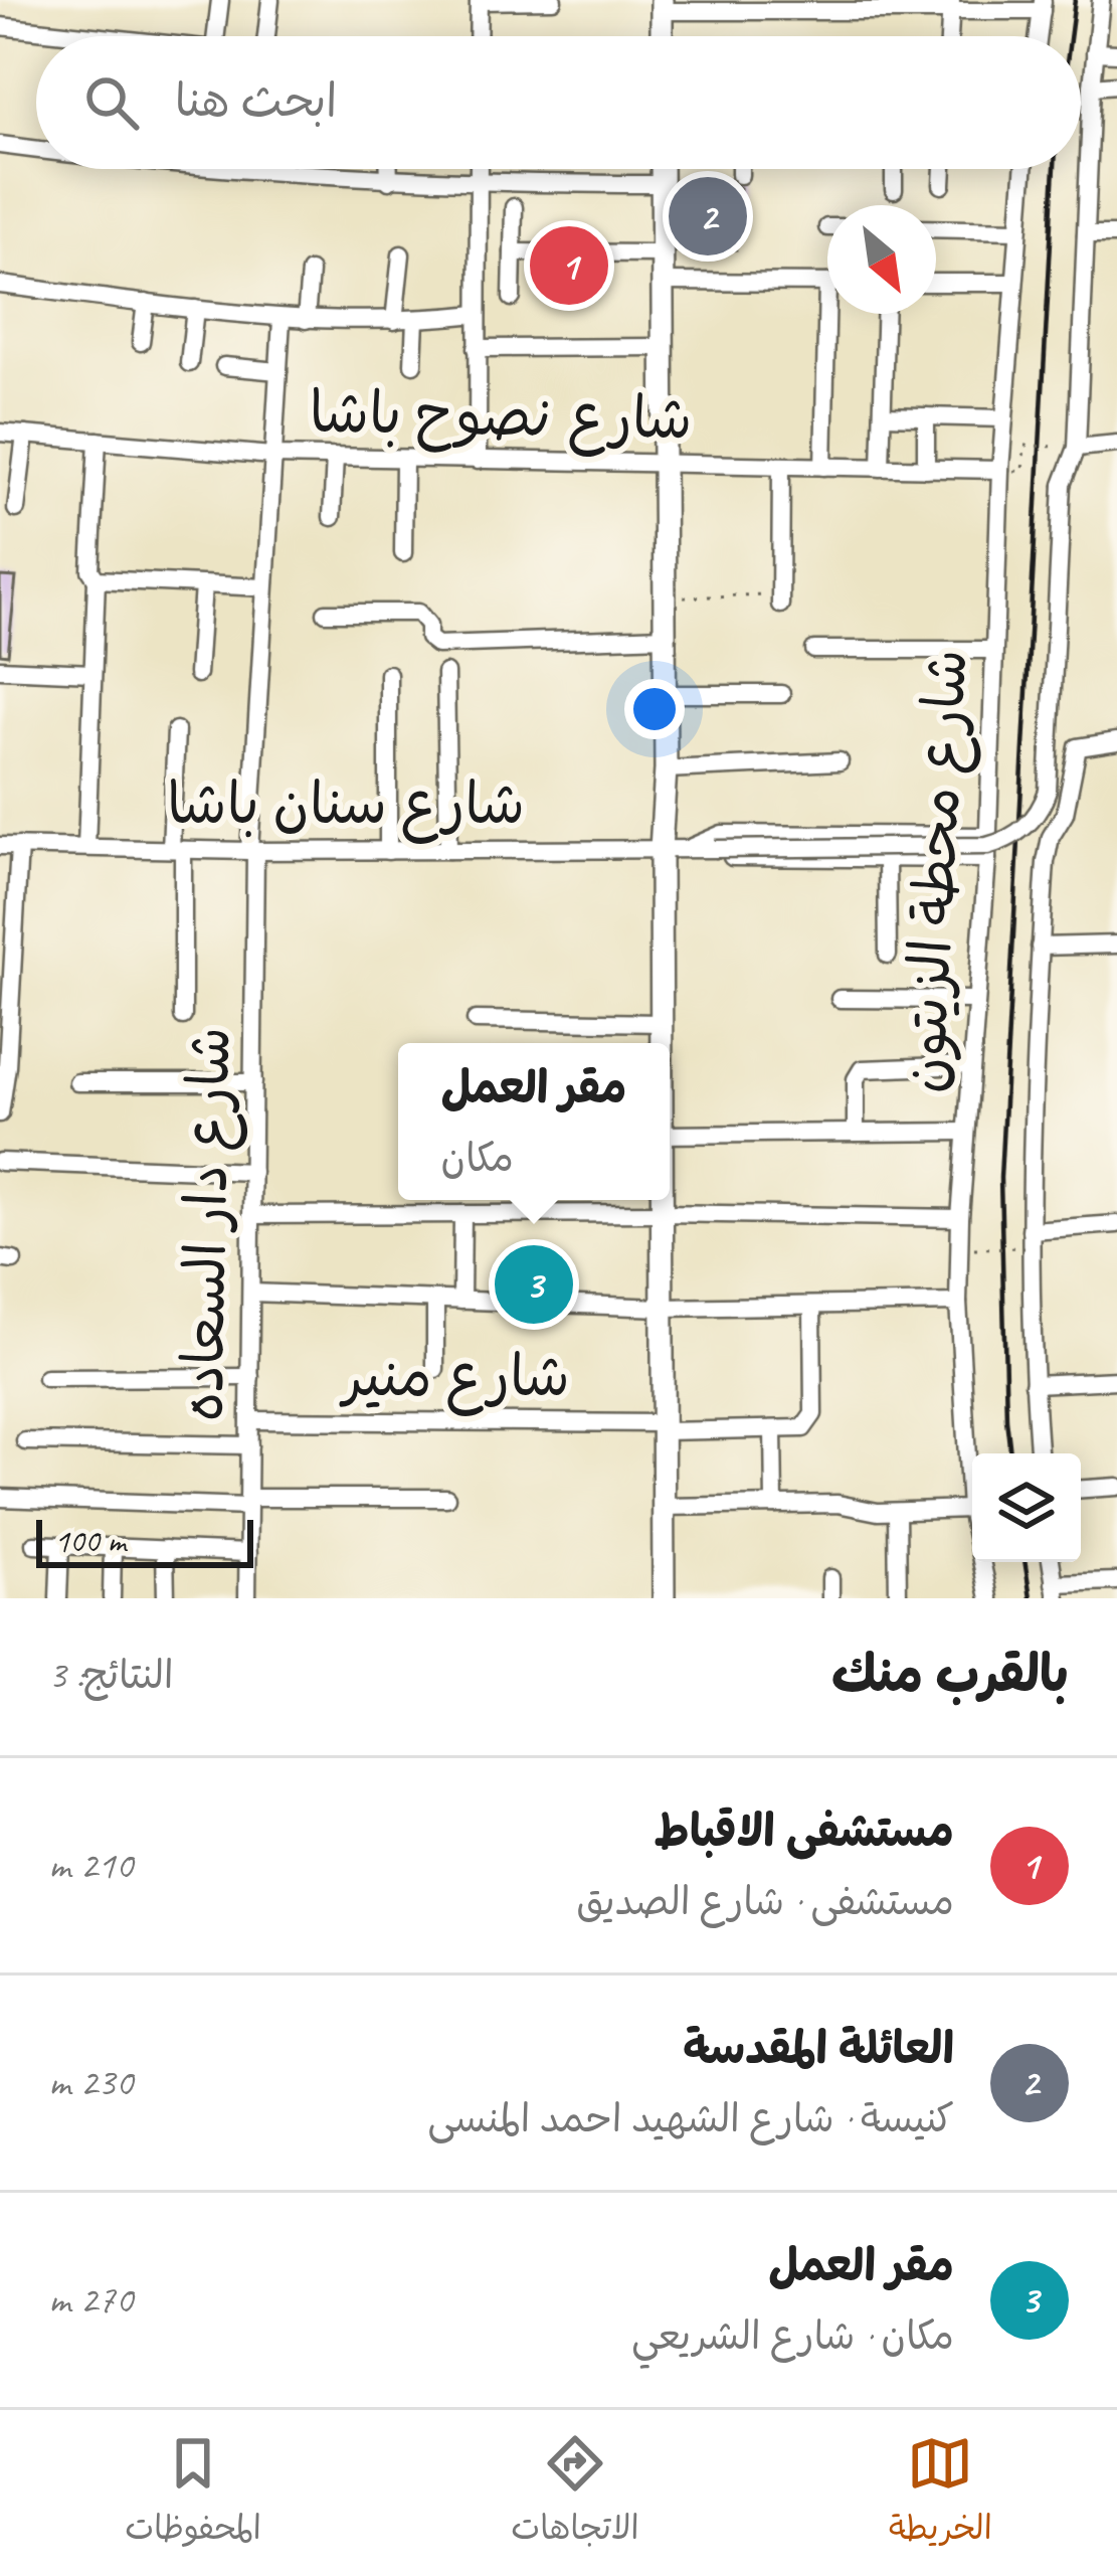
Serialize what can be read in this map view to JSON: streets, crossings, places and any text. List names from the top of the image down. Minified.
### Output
{"streets":{"street":["شارع نصوح باشا","شارع سنان باشا","شارع محطة الزيتون","شارع دار السعاده","شارع منير"]},"crossings":[["شارع نصوح باشا","شارع محطة الزيتون"],["شارع نصوح باشا","شارع دار السعاده"],["شارع سنان باشا","شارع محطة الزيتون"],["شارع سنان باشا","شارع دار السعاده"],["شارع دار السعاده","شارع منير"]],"scale_bar":"100 m","north":"bottom right","page":{"search":"ابحث هنا","pins":["2","1","3"],"popup":["مقر العمل","مكان"],"scale":"100 m","heading":["بالقرب منك","النتائج: 3"],"list":[{"mark":"1","name":"مستشفى الاقباط","note":"مستشفى · شارع الصديق","value":"210 m"},{"mark":"2","name":"العائلة المقدسة","note":"كنيسة · شارع الشهيد احمد المنسى","value":"230 m"},{"mark":"3","name":"مقر العمل","note":"مكان · شارع الشريعي","value":"270 m"}],"nav":["الخريطة","الاتجاهات","المحفوظات"]}}
